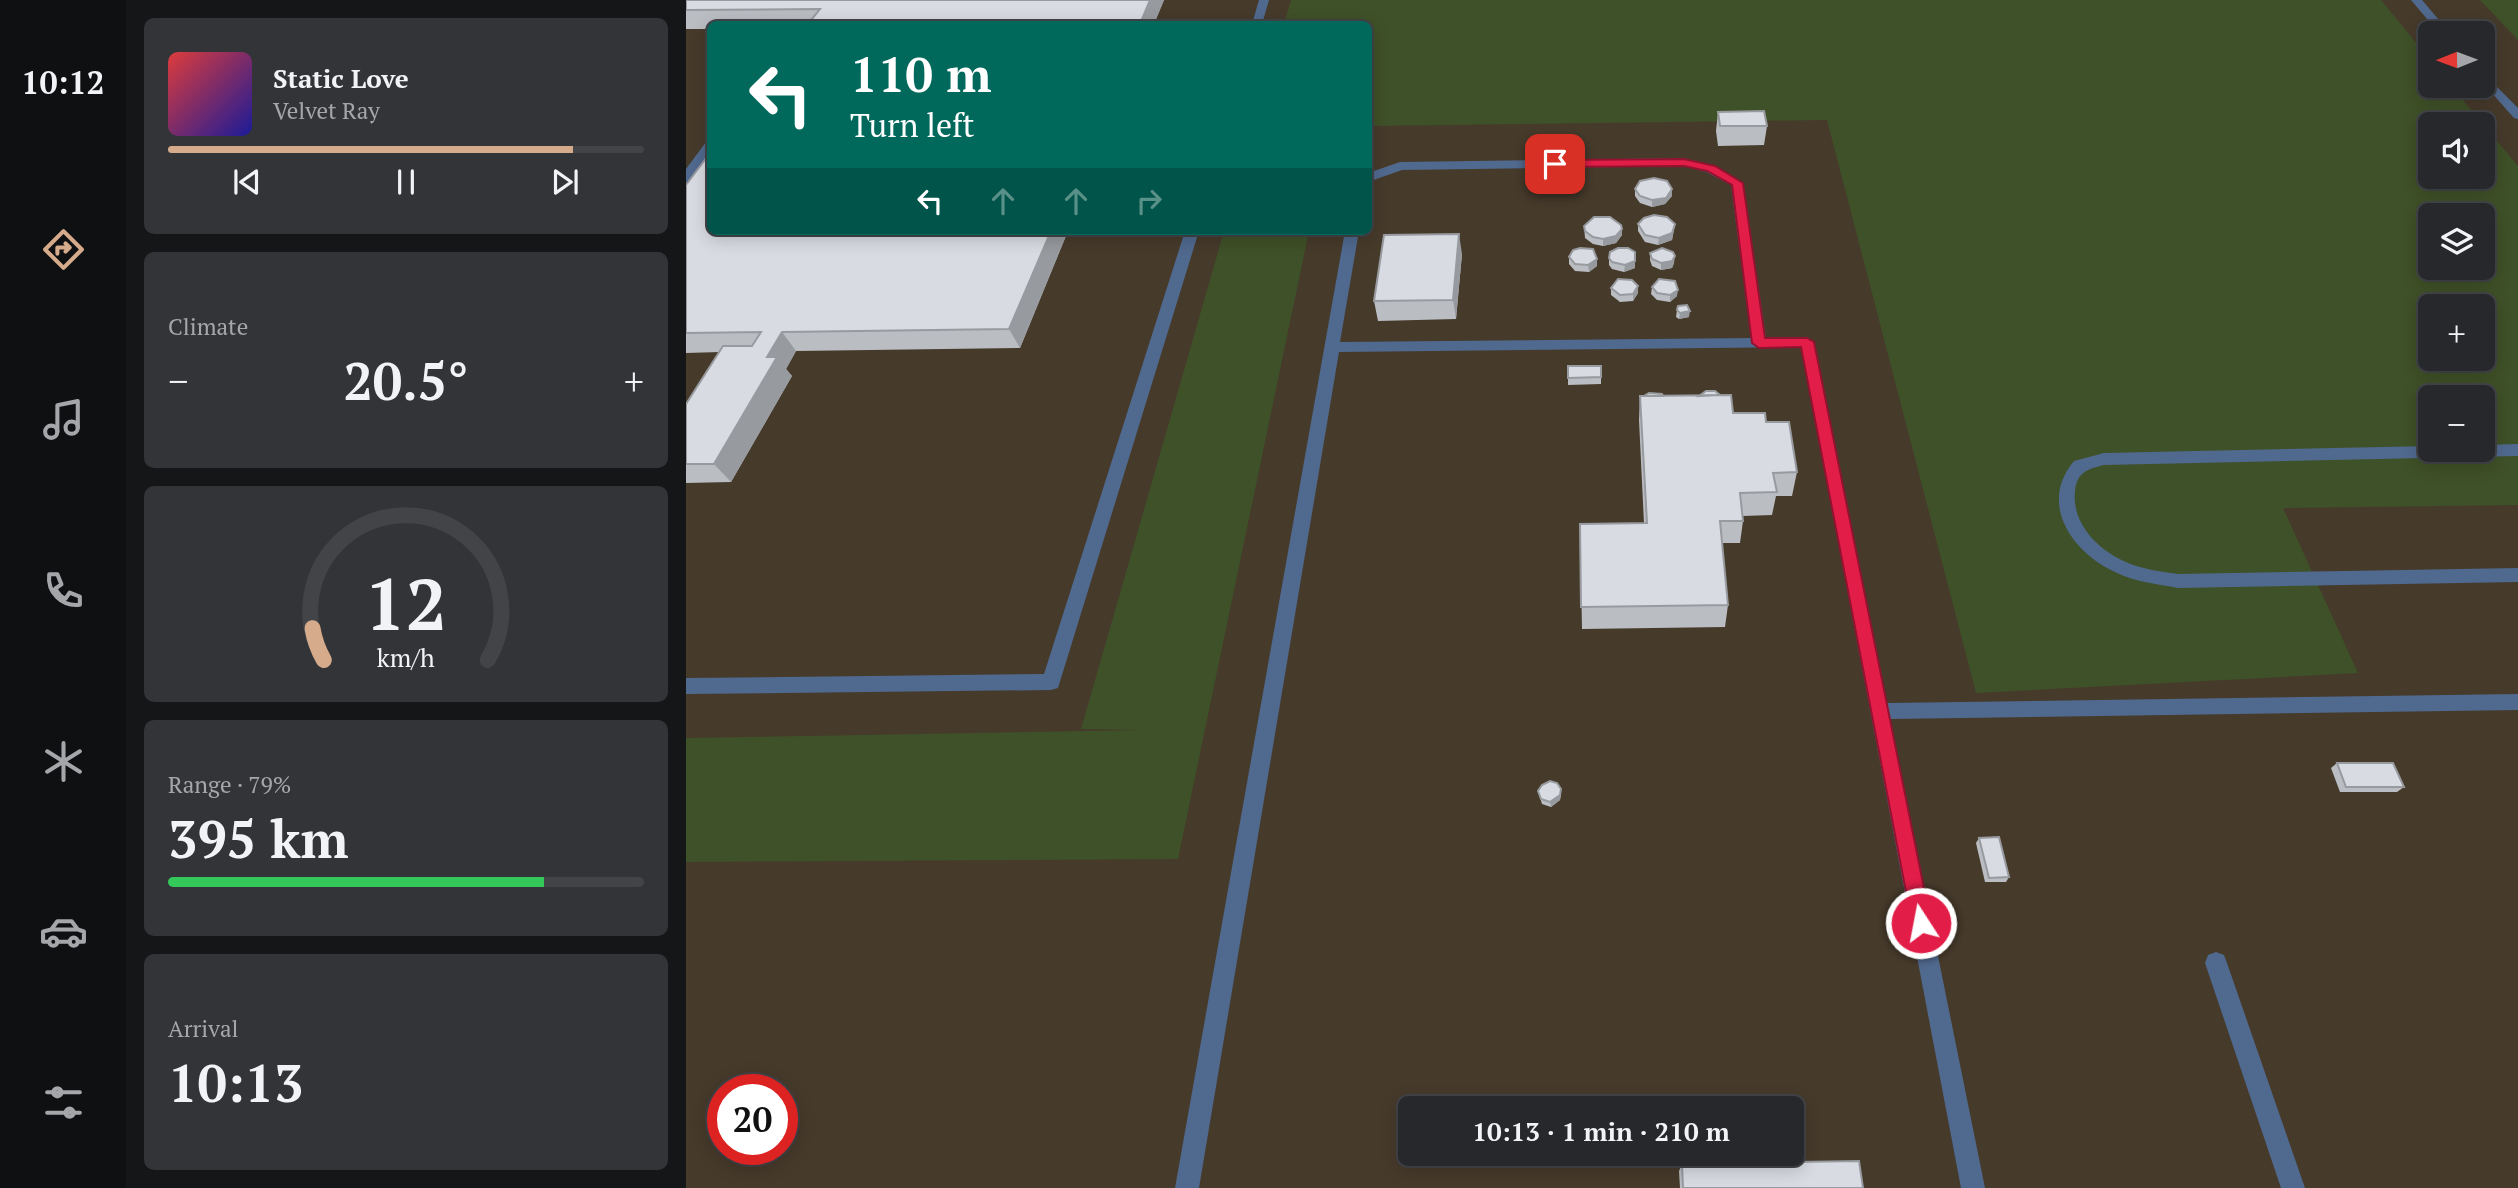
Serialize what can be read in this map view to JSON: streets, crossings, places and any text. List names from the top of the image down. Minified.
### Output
{"north":"left","page":{"tabs":"10:12","map_buttons":["+","−"],"turn":["110 m","Turn left"],"song":["Static Love","Velvet Ray"],"tile":["Climate",["Range · 79%","395 km"],["Arrival","10:13"]],"heat":["−","20.5°","+"],"limit":"20","trip":"10:13 · 1 min · 210 m","gauge":["12","km/h"]}}
